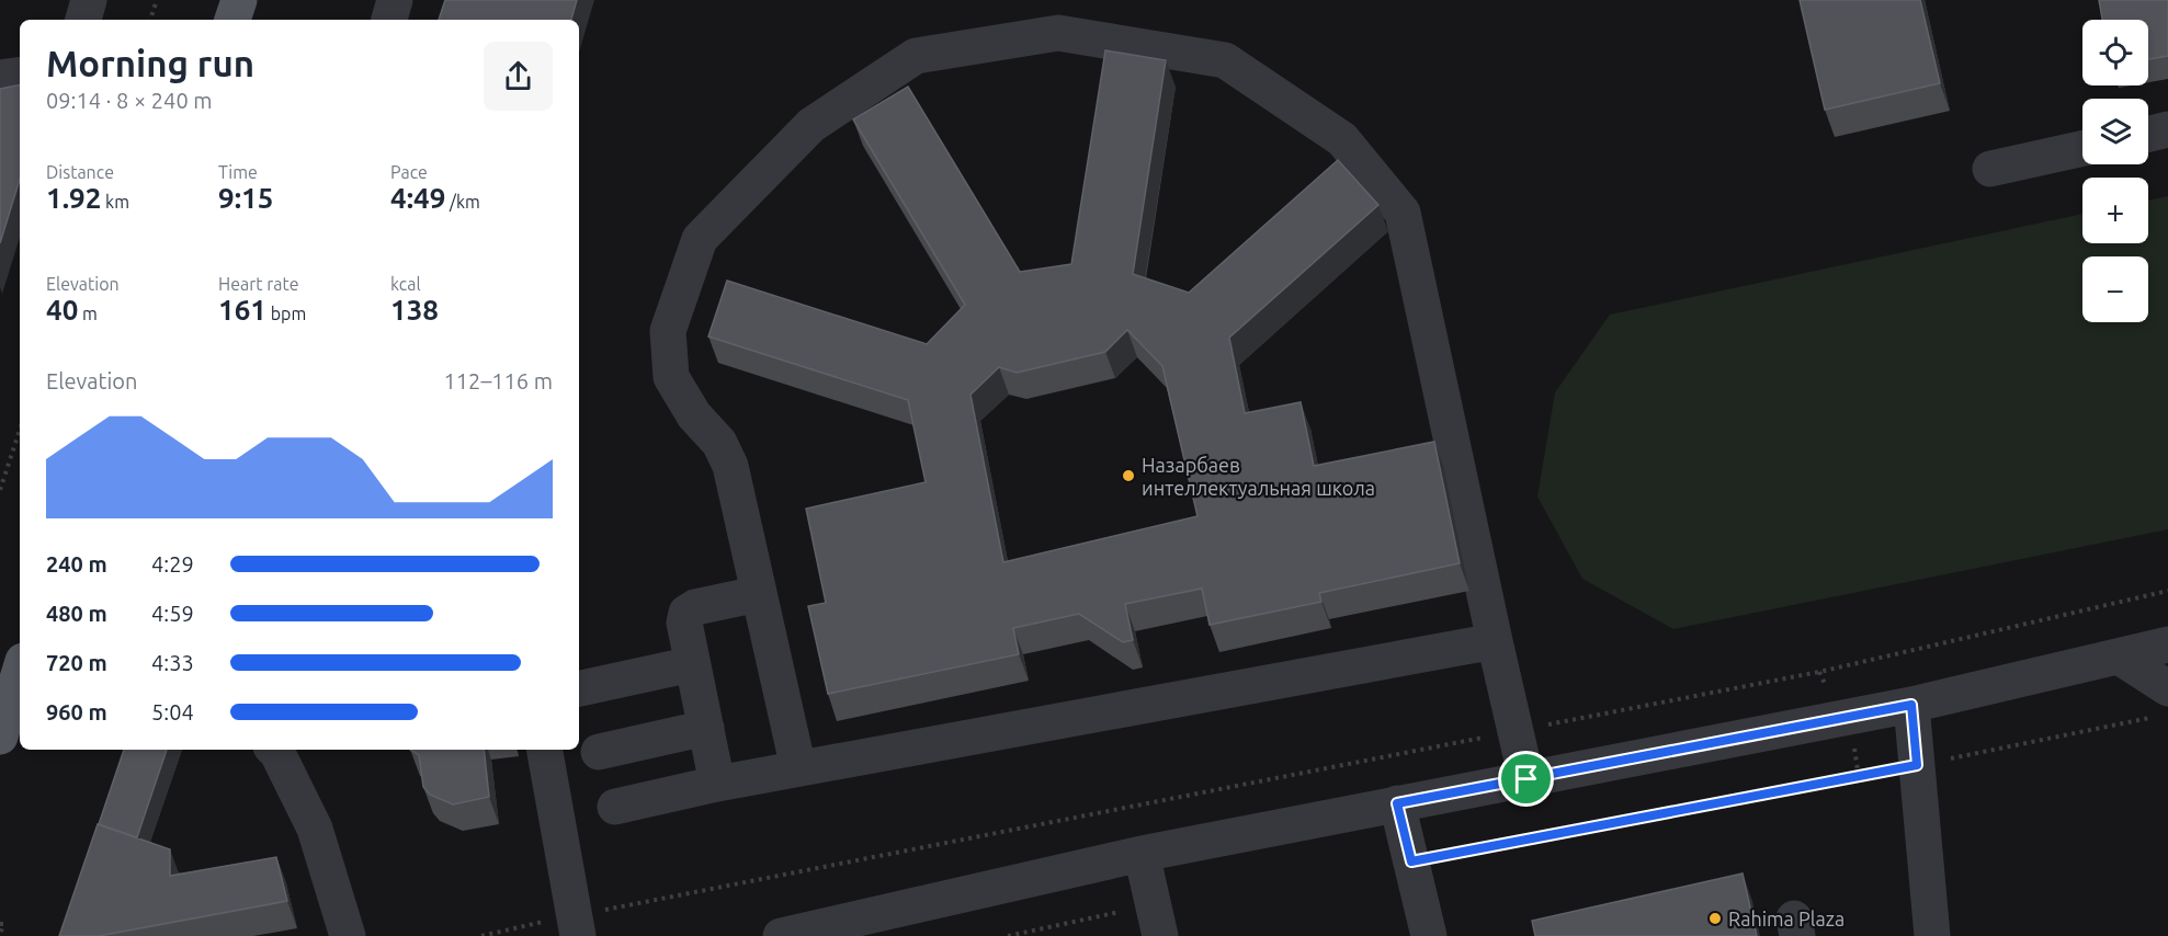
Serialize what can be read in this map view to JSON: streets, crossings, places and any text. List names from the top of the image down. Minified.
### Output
{"places":["Назарбаев интеллектуальная школа","Rahima Plaza"],"page":{"map_buttons":["+","−"],"heading":["Morning run","09:14 · 8 × 240 m"],"stats":[["Distance","1.92 km"],["Time","9:15"],["Pace","4:49 /km"],["Elevation","40 m"],["Heart rate","161 bpm"],["kcal","138"]],"chart":["Elevation","112–116 m"],"list":[{"name":"240 m","note":"4:29"},{"name":"480 m","note":"4:59"},{"name":"720 m","note":"4:33"},{"name":"960 m","note":"5:04"}]}}
